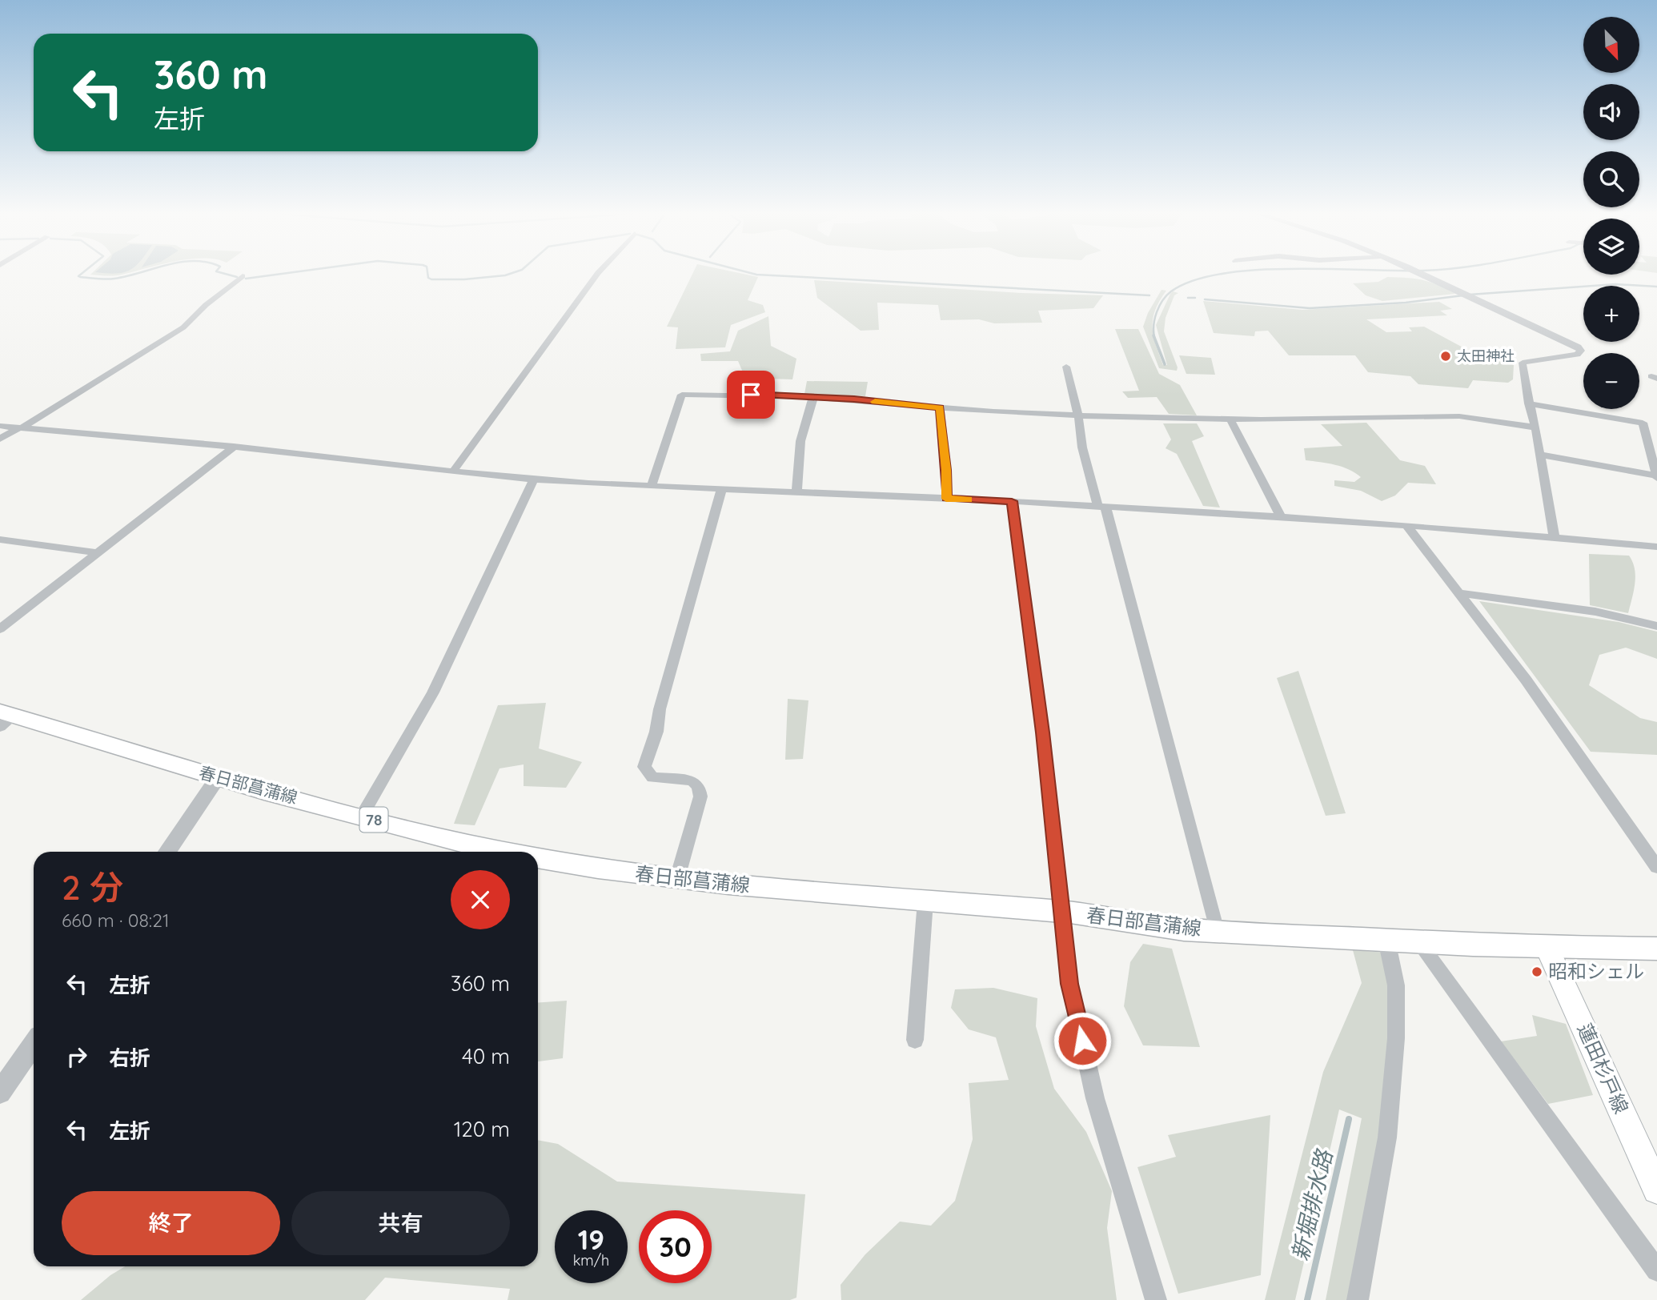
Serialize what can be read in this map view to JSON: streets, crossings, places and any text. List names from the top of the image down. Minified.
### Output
{"streets":{"main road":["春日部菖蒲線","78","蓮田杉戸線"]},"crossings":[["春日部菖蒲線","蓮田杉戸線"]],"water":["新堀排水路"],"places":["太田神社","昭和シェル"],"north":"bottom right","page":{"map_buttons":["+","−"],"turn":["360 m","左折"],"heading":["2 分","660 m · 08:21"],"list":[{"name":"左折","value":"360 m"},{"name":"右折","value":"40 m"},{"name":"左折","value":"120 m"}],"buttons":["終了","共有"],"speed":"19 km/h","limit":"30"}}
